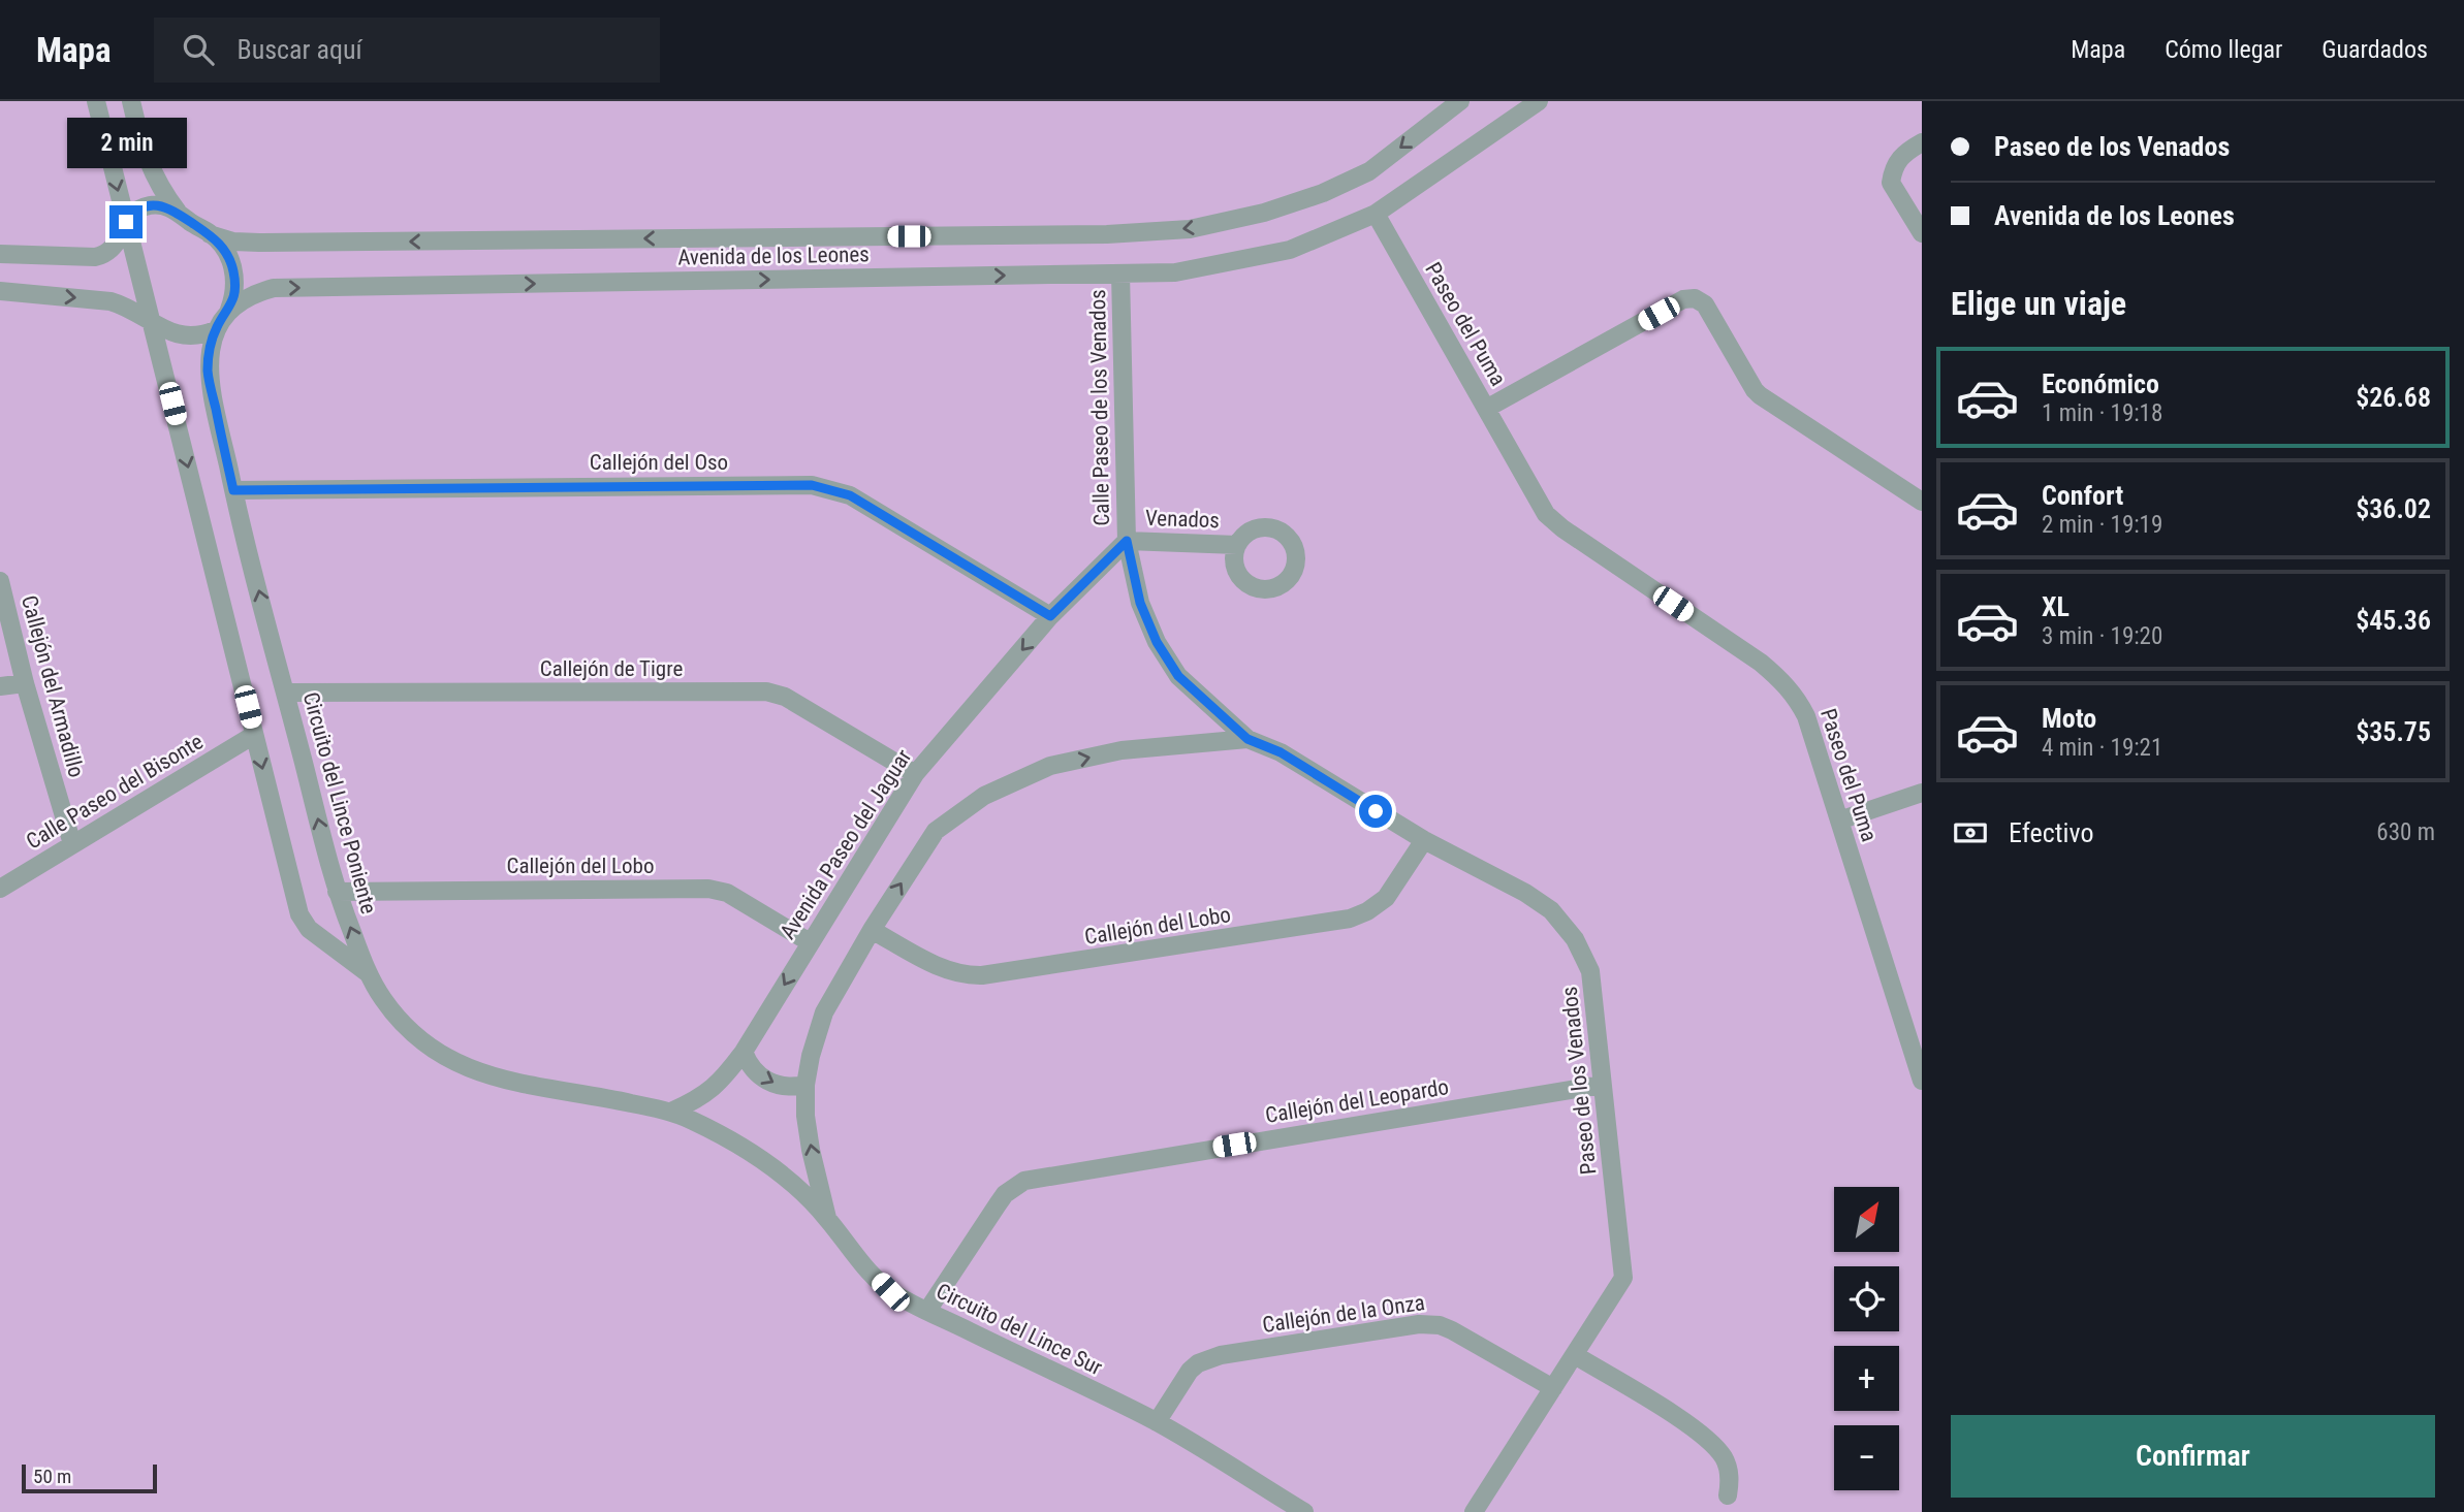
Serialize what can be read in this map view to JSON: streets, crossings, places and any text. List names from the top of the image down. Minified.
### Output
{"streets":{"street":["Avenida de los Leones","Paseo del Puma","Calle Paseo de los Venados","Callejón del Oso","Venados","Callejón de Tigre","Callejón del Armadillo","Calle Paseo del Bisonte","Circuito del Lince Poniente","Avenida Paseo del Jaguar","Callejón del Lobo","Paseo de los Venados","Callejón del Leopardo","Callejón de la Onza","Circuito del Lince Sur"]},"crossings":[["Avenida de los Leones","Paseo del Puma"],["Avenida de los Leones","Calle Paseo de los Venados"],["Avenida de los Leones","Circuito del Lince Poniente"],["Calle Paseo de los Venados","Venados"],["Calle Paseo de los Venados","Avenida Paseo del Jaguar"],["Calle Paseo de los Venados","Paseo de los Venados"],["Callejón del Oso","Circuito del Lince Poniente"],["Callejón del Oso","Avenida Paseo del Jaguar"],["Venados","Avenida Paseo del Jaguar"],["Venados","Paseo de los Venados"],["Callejón de Tigre","Circuito del Lince Poniente"],["Callejón de Tigre","Avenida Paseo del Jaguar"],["Callejón del Armadillo","Calle Paseo del Bisonte"],["Circuito del Lince Poniente","Callejón del Lobo"],["Circuito del Lince Poniente","Circuito del Lince Sur"],["Avenida Paseo del Jaguar","Callejón del Lobo"],["Avenida Paseo del Jaguar","Paseo de los Venados"],["Avenida Paseo del Jaguar","Circuito del Lince Sur"],["Callejón del Lobo","Paseo de los Venados"],["Paseo de los Venados","Callejón del Leopardo"],["Paseo de los Venados","Callejón de la Onza"],["Callejón del Leopardo","Circuito del Lince Sur"],["Callejón de la Onza","Circuito del Lince Sur"]],"scale_bar":"50 m","north":"top right","page":{"header":"Mapa","search":"Buscar aquí","nav":["Mapa","Cómo llegar","Guardados"],"banner":["Paseo de los Venados","Avenida de los Leones"],"bubble":"2 min","heading":"Elige un viaje","list":[{"name":"Económico","note":"1 min · 19:18","value":"$26.68"},{"name":"Confort","note":"2 min · 19:19","value":"$36.02"},{"name":"XL","note":"3 min · 19:20","value":"$45.36"},{"name":"Moto","note":"4 min · 19:21","value":"$35.75"}],"pay":["Efectivo","630 m"],"map_buttons":["+","−"],"buttons":"Confirmar","scale":"50 m"}}
